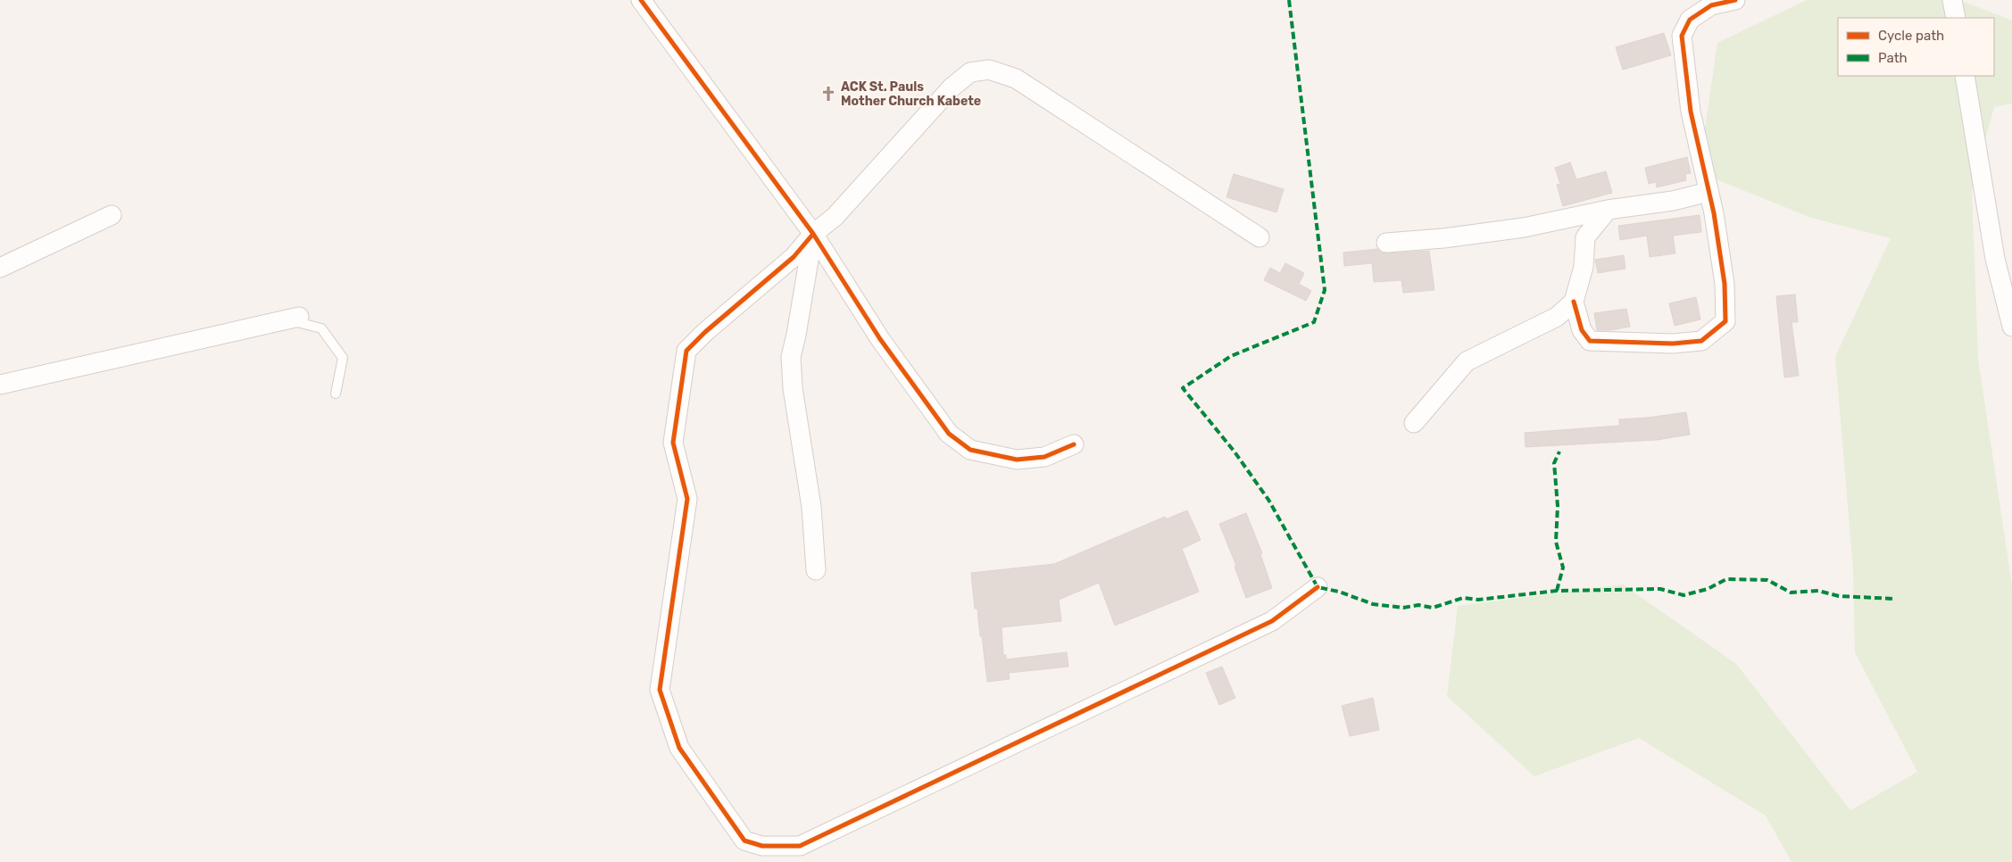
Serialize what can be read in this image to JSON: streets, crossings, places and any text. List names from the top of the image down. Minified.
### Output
{"places":{"church":["ACK St. Pauls Mother Church Kabete"]},"legend":["Cycle path","Path"]}
